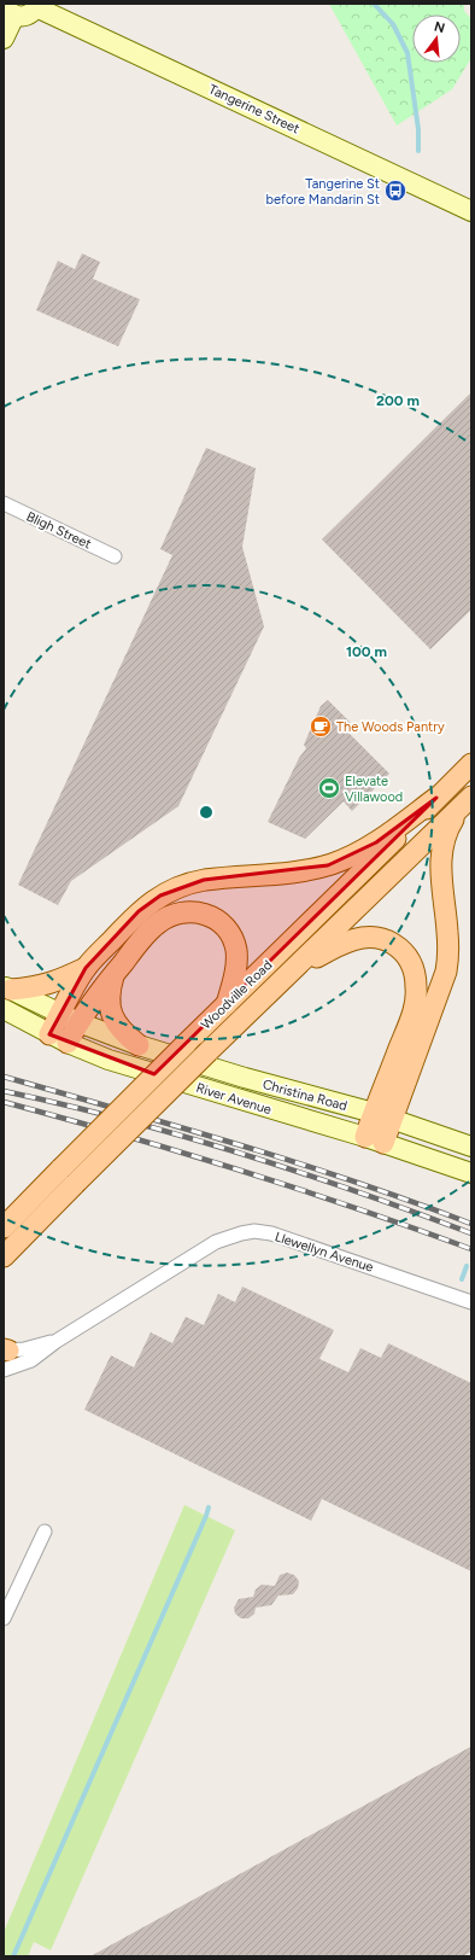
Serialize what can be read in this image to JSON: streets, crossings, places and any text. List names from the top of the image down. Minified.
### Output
{"streets":{"main road":["Tangerine Street","Woodville Road","Christina Road","River Avenue"],"street":["Bligh Street","Llewellyn Avenue"]},"places":{"bus stop":["Tangerine St before Mandarin St"],"cafe":["The Woods Pantry"],"sports":["Elevate Villawood"]},"north":"top","rings":["200 m","100 m"]}
